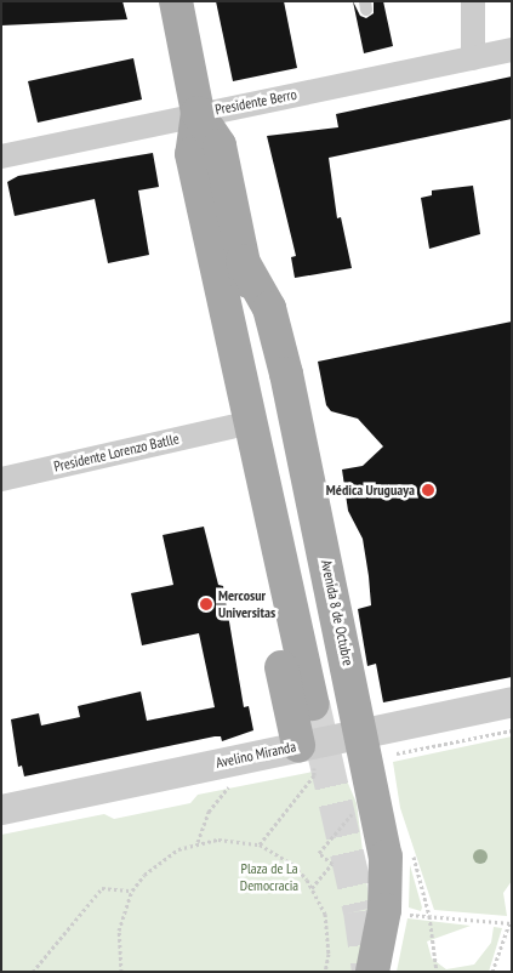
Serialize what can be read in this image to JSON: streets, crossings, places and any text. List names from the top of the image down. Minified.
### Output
{"streets":{"main road":["Avenida 8 de Octubre"],"street":["Presidente Berro","Presidente Lorenzo Batlle","Avelino Miranda"]},"crossings":[["Presidente Berro","Avenida 8 de Octubre"],["Presidente Lorenzo Batlle","Avenida 8 de Octubre"],["Avenida 8 de Octubre","Avelino Miranda"]],"parks":["Plaza de La Democracia"],"places":["Médica Uruguaya","Mercosur Universitas"]}
